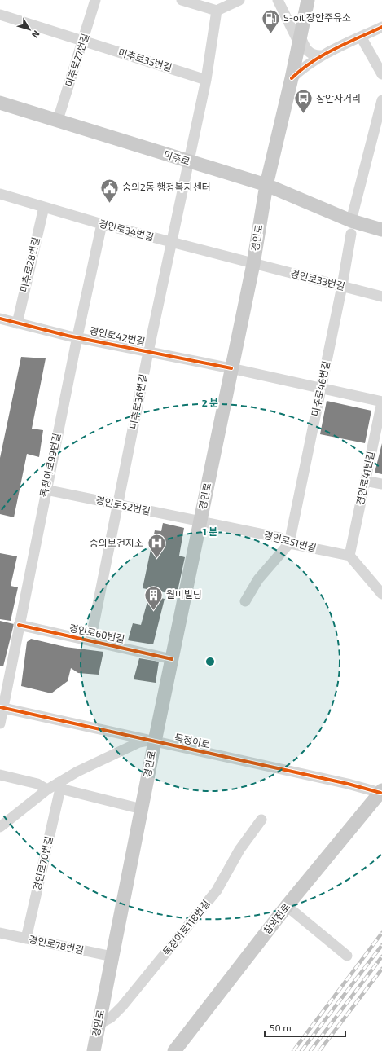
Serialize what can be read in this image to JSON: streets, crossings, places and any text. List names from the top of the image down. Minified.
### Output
{"streets":{"main road":["미추로","경인로","참외전로"],"street":["미추로27번길","미추로35번길","경인로34번길","미추로28번길","경인로33번길","경인로42번길","미추로46번길","미추로36번길","독정이로99번길","경인로41번길","경인로52번길","경인로51번길","경인로60번길","독정이로","경인로70번길","독정이로118번길","경인로78번길"]},"crossings":[["미추로27번길","미추로35번길"],["미추로27번길","미추로"],["미추로","경인로"],["미추로","미추로46번길"],["미추로","미추로36번길"],["경인로34번길","경인로"],["경인로34번길","미추로28번길"],["경인로34번길","경인로33번길"],["경인로34번길","미추로36번길"],["경인로34번길","독정이로99번길"],["경인로","경인로33번길"],["경인로","경인로42번길"],["경인로","경인로41번길"],["경인로","경인로52번길"],["경인로","경인로51번길"],["경인로","경인로60번길"],["경인로","독정이로"],["경인로","독정이로118번길"],["경인로","경인로78번길"],["미추로28번길","경인로42번길"],["경인로33번길","미추로46번길"],["경인로42번길","미추로36번길"],["경인로42번길","독정이로99번길"],["경인로42번길","경인로41번길"],["미추로46번길","경인로41번길"],["미추로46번길","경인로51번길"],["미추로36번길","경인로52번길"],["미추로36번길","경인로60번길"],["독정이로99번길","경인로52번길"],["독정이로99번길","경인로60번길"],["독정이로99번길","독정이로"],["경인로41번길","경인로51번길"],["경인로52번길","경인로51번길"],["독정이로","참외전로"],["경인로70번길","경인로78번길"]],"places":{"fuel station":["S-oil 장안주유소"],"bus stop":["장안사거리"],"public building":["숭의2동 행정복지센터"],"hospital":["숭의보건지소"],"building":["월미빌딩"]},"scale_bar":"50 m","north":"bottom right","rings":["2 분","1 분"]}
